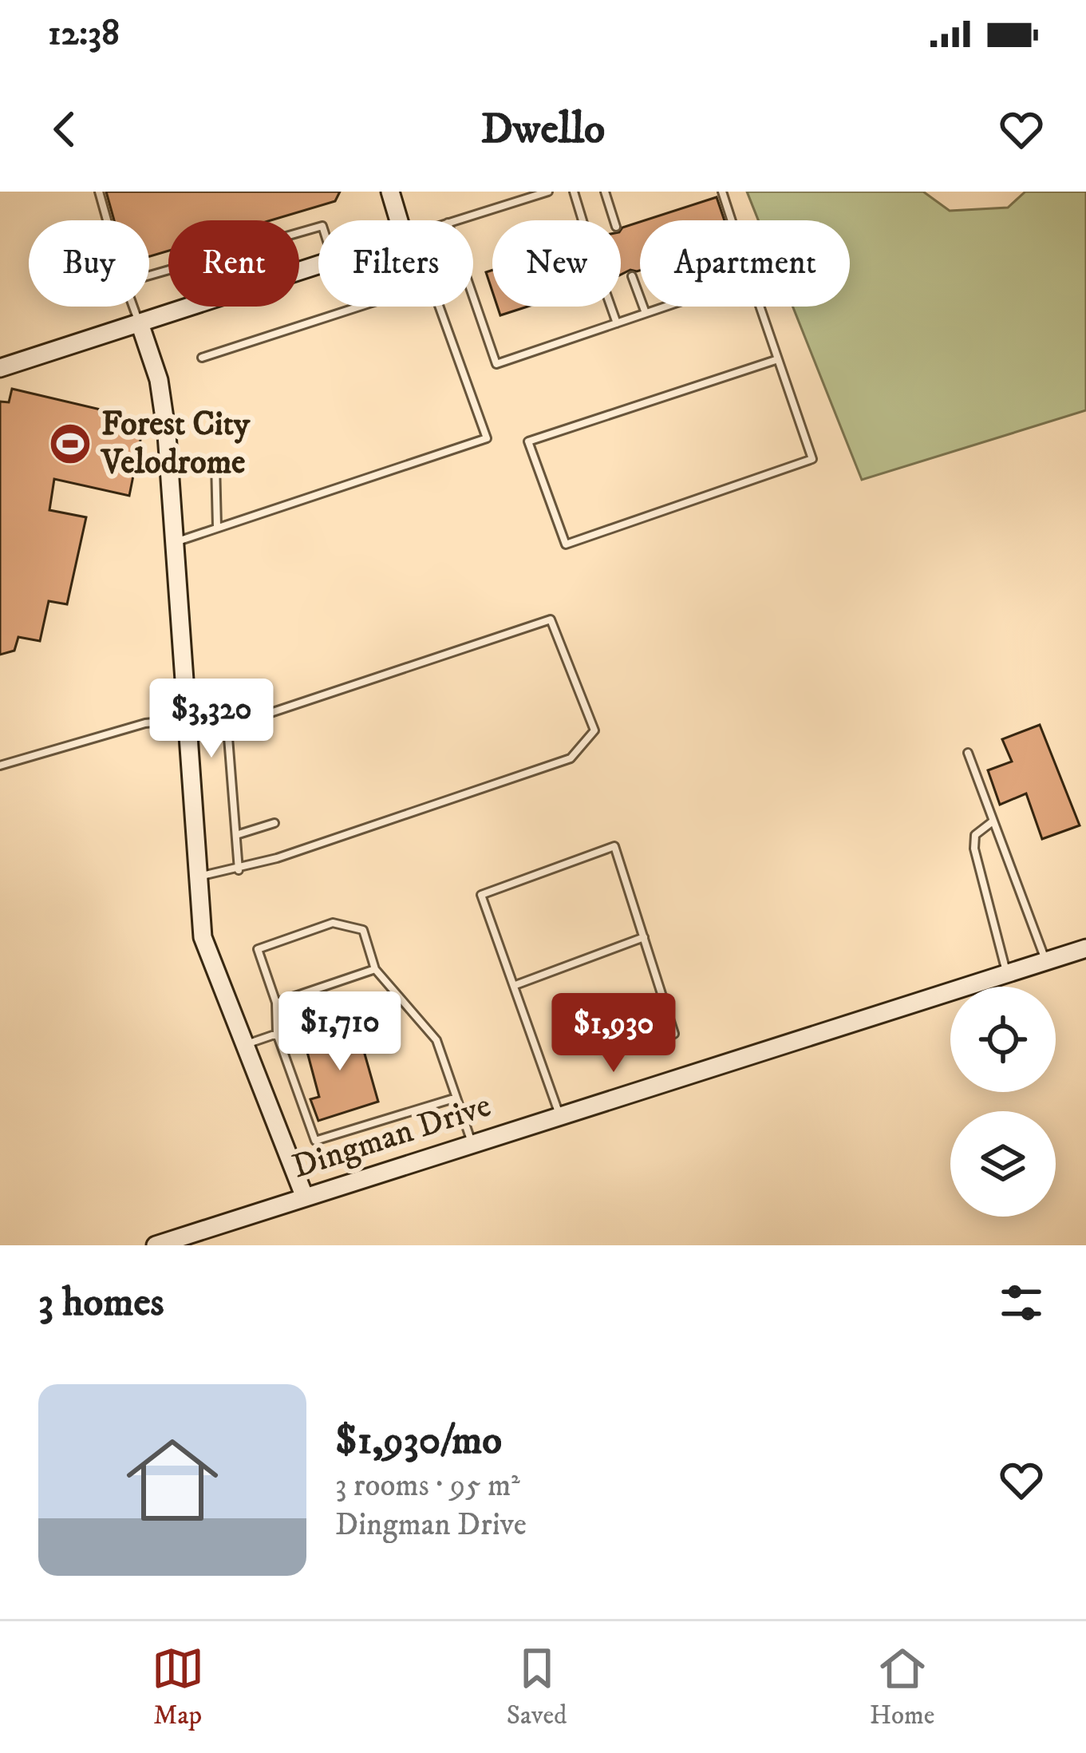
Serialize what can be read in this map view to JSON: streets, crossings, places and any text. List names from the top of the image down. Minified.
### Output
{"streets":{"street":["Dingman Drive"]},"places":{"sports":["Forest City Velodrome"]},"page":{"status":"12:38","header":"Dwello","chip":["Buy","Rent","Filters","New","Apartment"],"price":["$3,320","$1,710","$1,930"],"heading":"3 homes","list":[{"name":"$1,930/mo","note":"3 rooms · 95 m² · Dingman Drive"}],"tabs":["Map","Saved","Home"]}}
